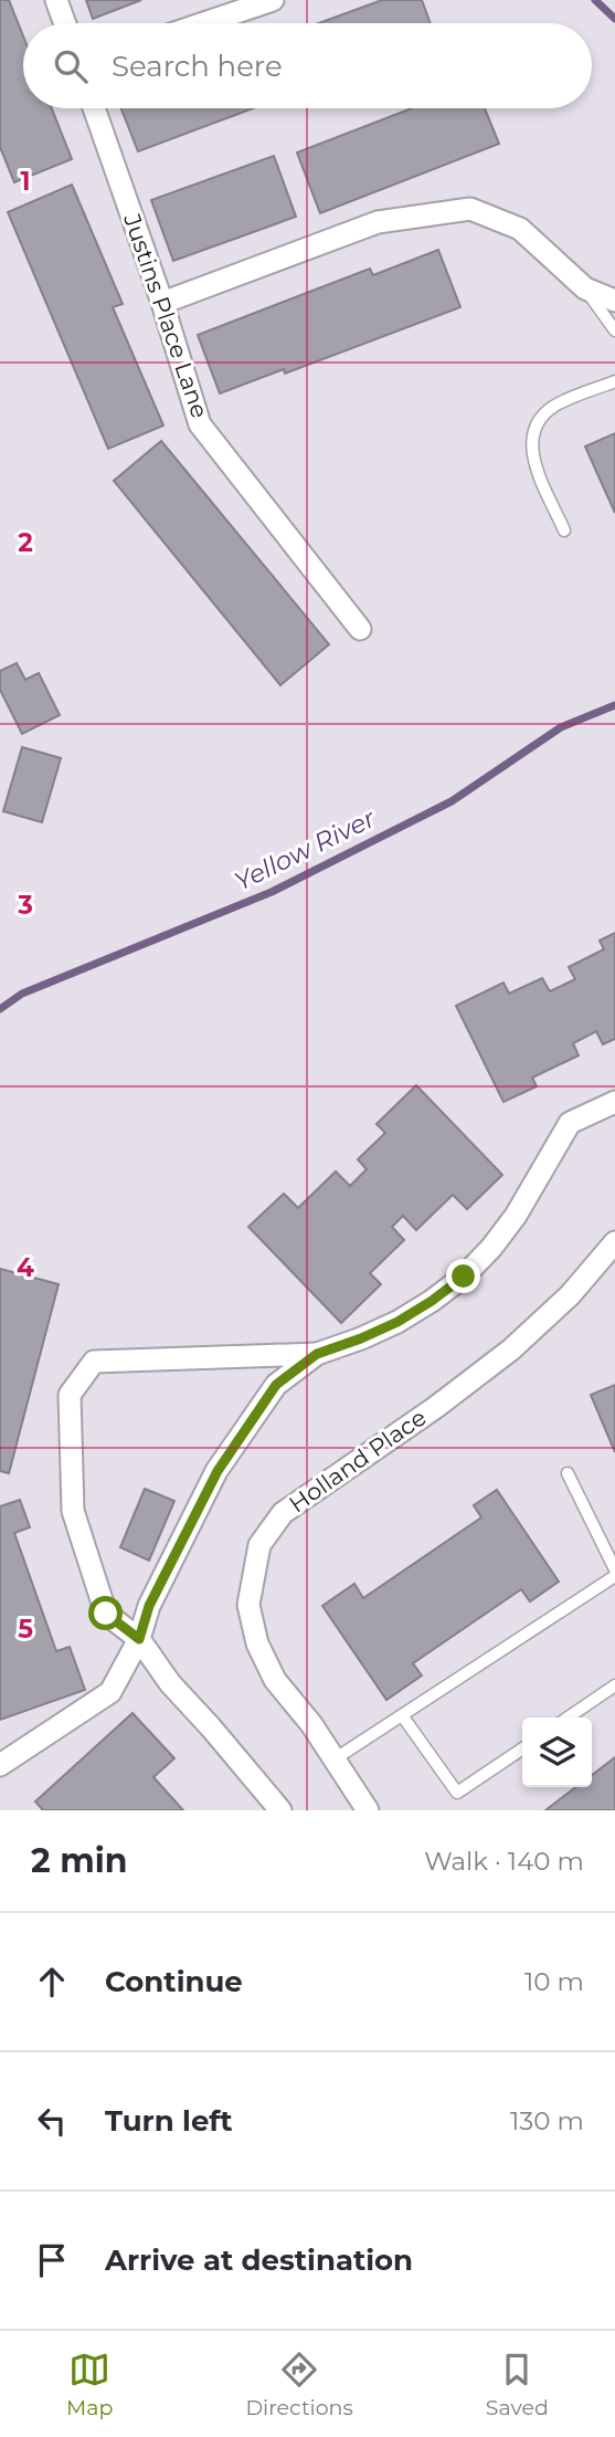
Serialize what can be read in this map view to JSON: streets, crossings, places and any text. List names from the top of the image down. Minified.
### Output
{"streets":{"street":["Justins Place Lane","Holland Place"]},"water":["Yellow River"],"page":{"search":"Search here","heading":["2 min","Walk · 140 m"],"list":[["Continue","10 m"],["Turn left","130 m"],"Arrive at destination"],"nav":["Map","Directions","Saved"]},"grid":{"rows":["1","2","3","4","5"]}}
